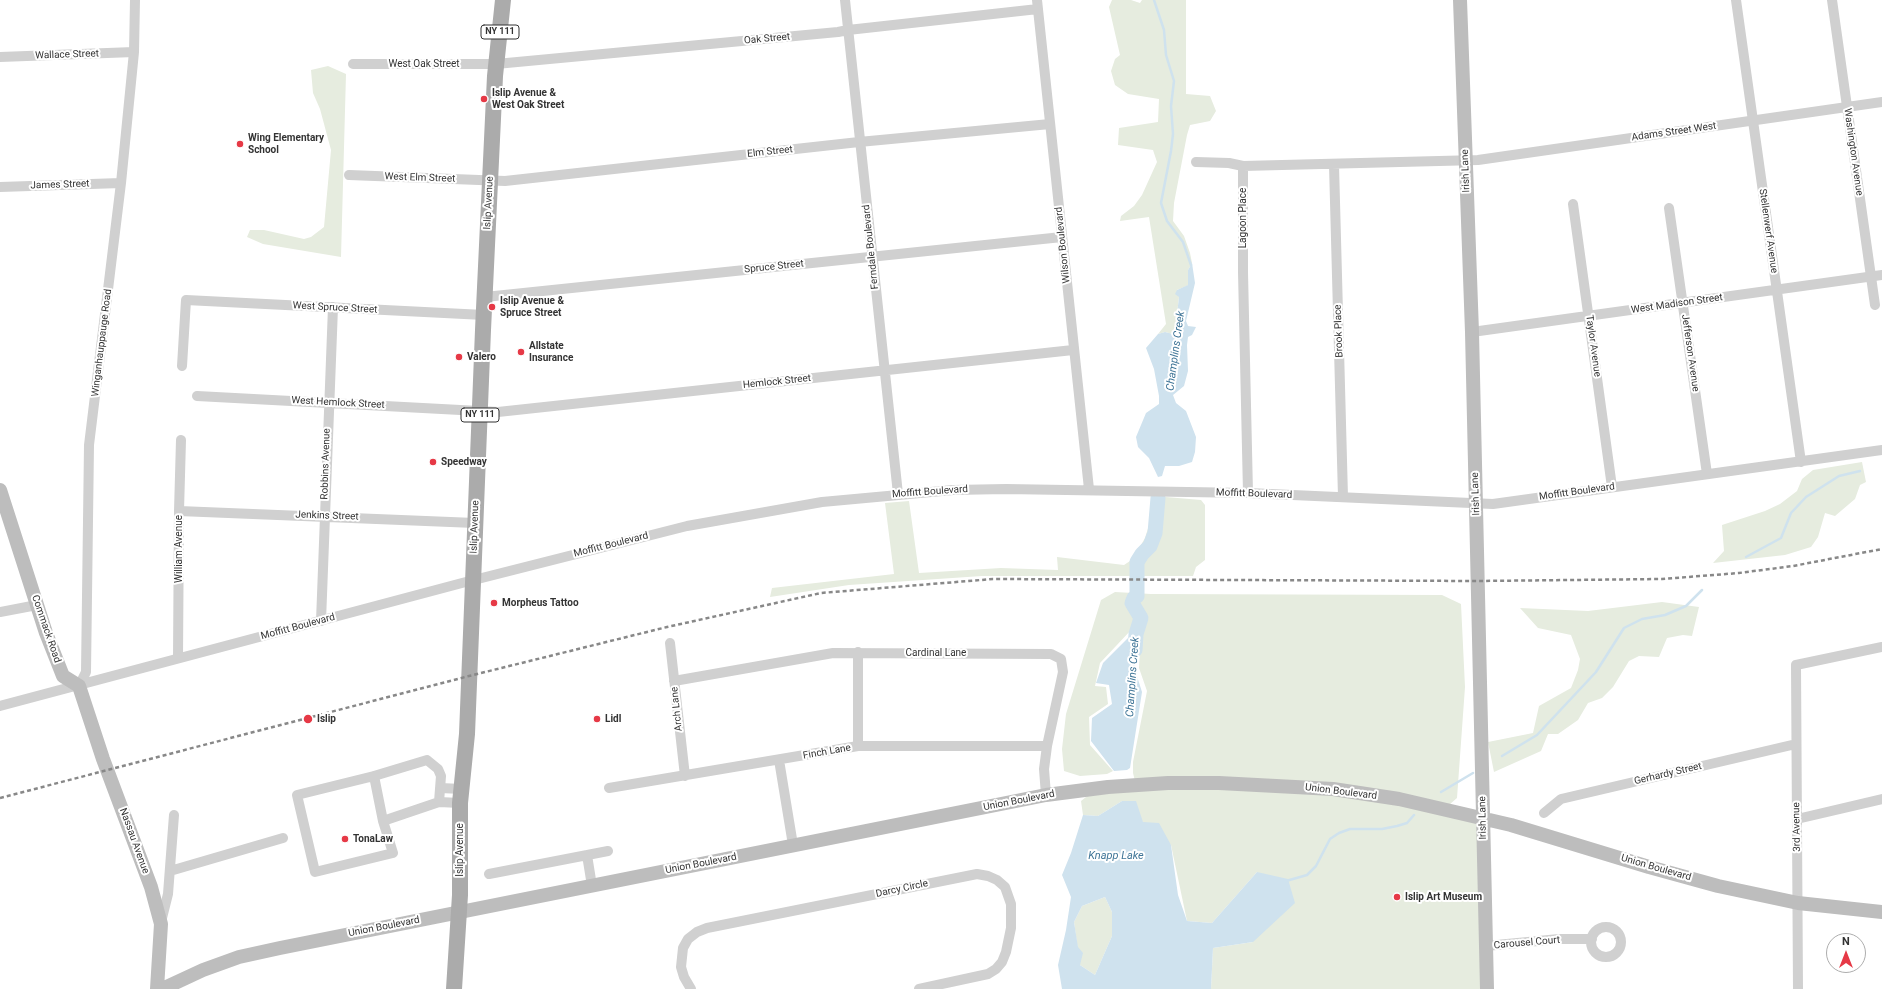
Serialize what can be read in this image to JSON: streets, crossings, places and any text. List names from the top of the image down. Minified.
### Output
{"streets":{"main road":["NY 111","Irish Lane","Islip Avenue","Commack Road","Union Boulevard","Nassau Avenue"],"street":["Oak Street","Wallace Street","West Oak Street","Adams Street West","Elm Street","Washington Avenue","West Elm Street","James Street","Lagoon Place","Stellenwerf Avenue","Wilson Boulevard","Ferndale Boulevard","Spruce Street","West Madison Street","West Spruce Street","Brook Place","Winganhauppauge Road","Taylor Avenue","Jefferson Avenue","Hemlock Street","West Hemlock Street","Robbins Avenue","Moffitt Boulevard","Jenkins Street","William Avenue","Cardinal Lane","Arch Lane","Finch Lane","Gerhardy Street","3rd Avenue","Darcy Circle","Carousel Court"]},"crossings":[["Oak Street","West Oak Street"],["Oak Street","Islip Avenue"],["Oak Street","Wilson Boulevard"],["Oak Street","Ferndale Boulevard"],["Wallace Street","Winganhauppauge Road"],["West Oak Street","Islip Avenue"],["Adams Street West","Washington Avenue"],["Adams Street West","Irish Lane"],["Adams Street West","Stellenwerf Avenue"],["Elm Street","West Elm Street"],["Elm Street","Islip Avenue"],["Elm Street","Wilson Boulevard"],["Elm Street","Ferndale Boulevard"],["Washington Avenue","West Madison Street"],["Irish Lane","West Madison Street"],["Irish Lane","Moffitt Boulevard"],["Irish Lane","Union Boulevard"],["Irish Lane","Carousel Court"],["West Elm Street","Islip Avenue"],["James Street","Winganhauppauge Road"],["Islip Avenue","Spruce Street"],["Islip Avenue","West Spruce Street"],["Islip Avenue","Hemlock Street"],["Islip Avenue","West Hemlock Street"],["Islip Avenue","Moffitt Boulevard"],["Islip Avenue","Jenkins Street"],["Islip Avenue","Union Boulevard"],["Lagoon Place","Moffitt Boulevard"],["Stellenwerf Avenue","West Madison Street"],["Stellenwerf Avenue","Moffitt Boulevard"],["Wilson Boulevard","Spruce Street"],["Wilson Boulevard","Hemlock Street"],["Wilson Boulevard","Moffitt Boulevard"],["Ferndale Boulevard","Spruce Street"],["Ferndale Boulevard","Hemlock Street"],["Ferndale Boulevard","Moffitt Boulevard"],["West Madison Street","Taylor Avenue"],["West Madison Street","Jefferson Avenue"],["West Spruce Street","Robbins Avenue"],["Brook Place","Moffitt Boulevard"],["Winganhauppauge Road","Moffitt Boulevard"],["Winganhauppauge Road","Commack Road"],["Winganhauppauge Road","Nassau Avenue"],["Taylor Avenue","Moffitt Boulevard"],["Jefferson Avenue","Moffitt Boulevard"],["Hemlock Street","West Hemlock Street"],["West Hemlock Street","Robbins Avenue"],["Robbins Avenue","Moffitt Boulevard"],["Robbins Avenue","Jenkins Street"],["Moffitt Boulevard","William Avenue"],["Moffitt Boulevard","Commack Road"],["Moffitt Boulevard","Nassau Avenue"],["Jenkins Street","William Avenue"],["Commack Road","Nassau Avenue"],["Cardinal Lane","Arch Lane"],["Cardinal Lane","Finch Lane"],["Cardinal Lane","Union Boulevard"],["Arch Lane","Finch Lane"],["Gerhardy Street","3rd Avenue"],["Union Boulevard","3rd Avenue"]],"water":["Champlins Creek","Knapp Lake"],"places":["Islip Avenue & West Oak Street","Wing Elementary School","Islip Avenue & Spruce Street","Allstate Insurance","Valero","Speedway","Morpheus Tattoo","Islip","Lidl","TonaLaw","Islip Art Museum"],"north":"top"}
